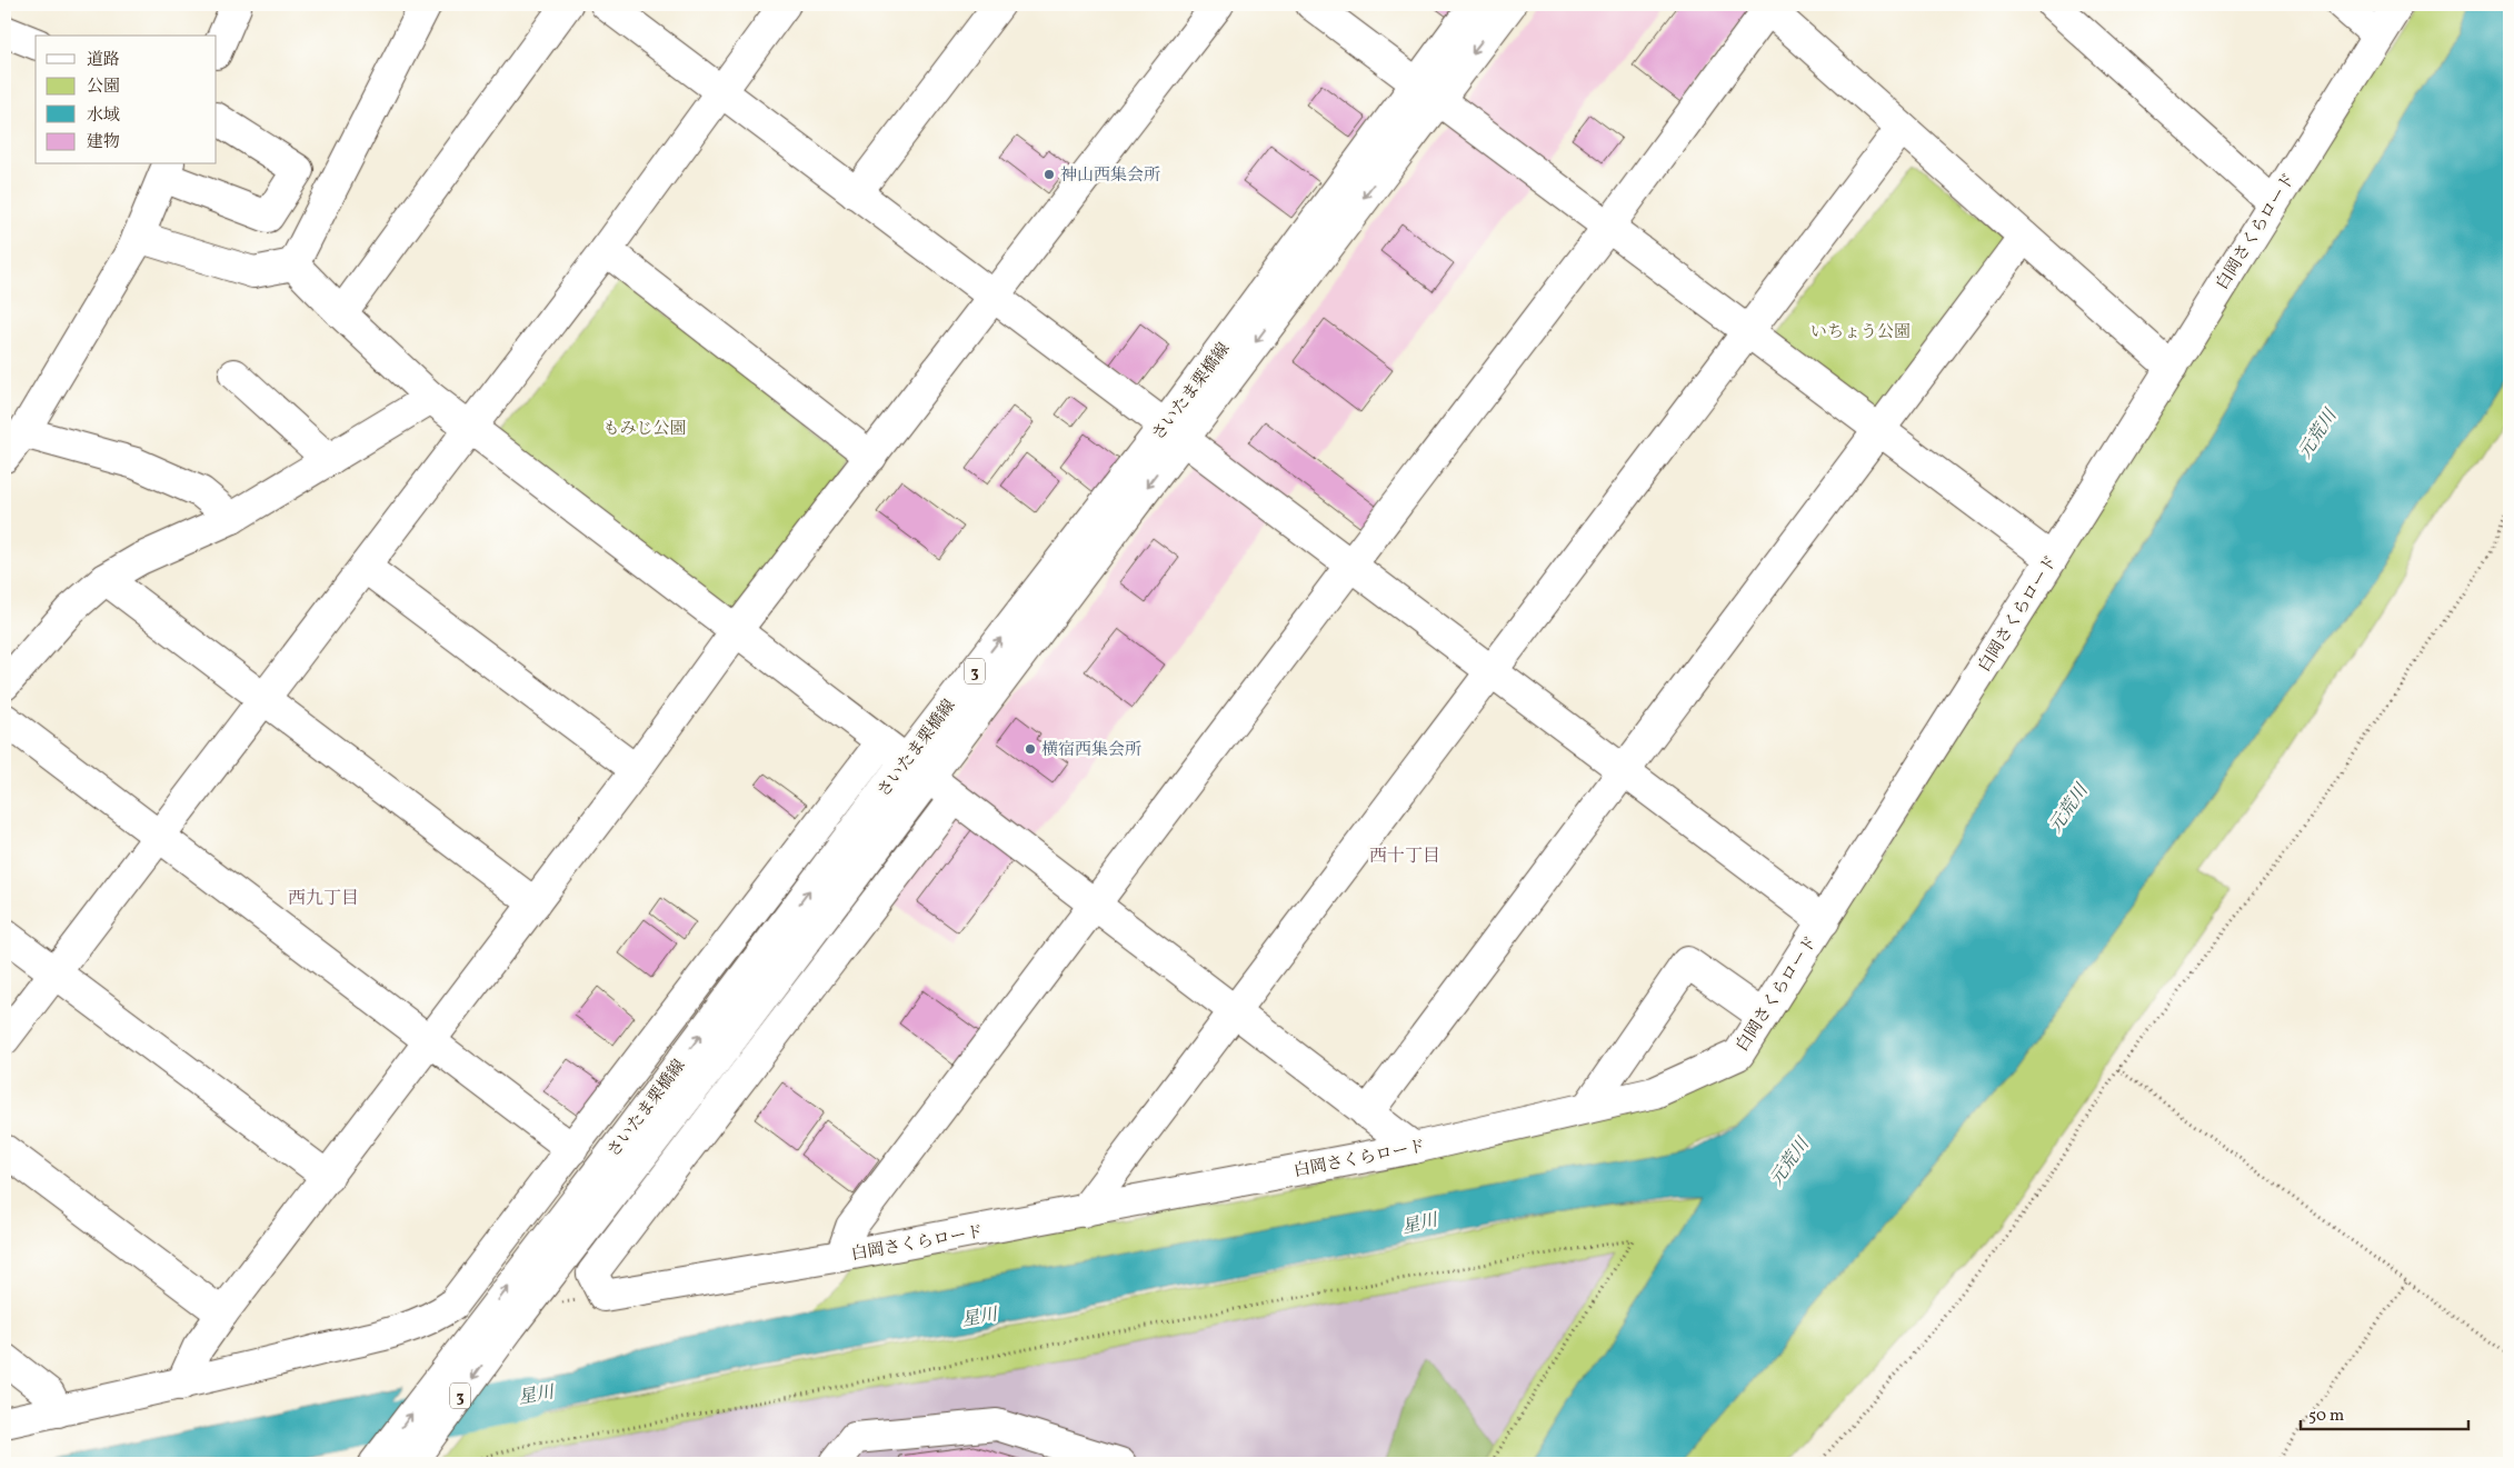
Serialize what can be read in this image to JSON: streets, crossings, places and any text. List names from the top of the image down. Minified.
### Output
{"streets":{"street":["白岡さくらロード","さいたま栗橋線","3"]},"districts":["西十丁目","西九丁目"],"water":["元荒川","星川"],"parks":["いちょう公園","もみじ公園"],"places":["神山西集会所","横宿西集会所"],"legend":["道路","公園","水域","建物"],"scale_bar":"50 m"}
